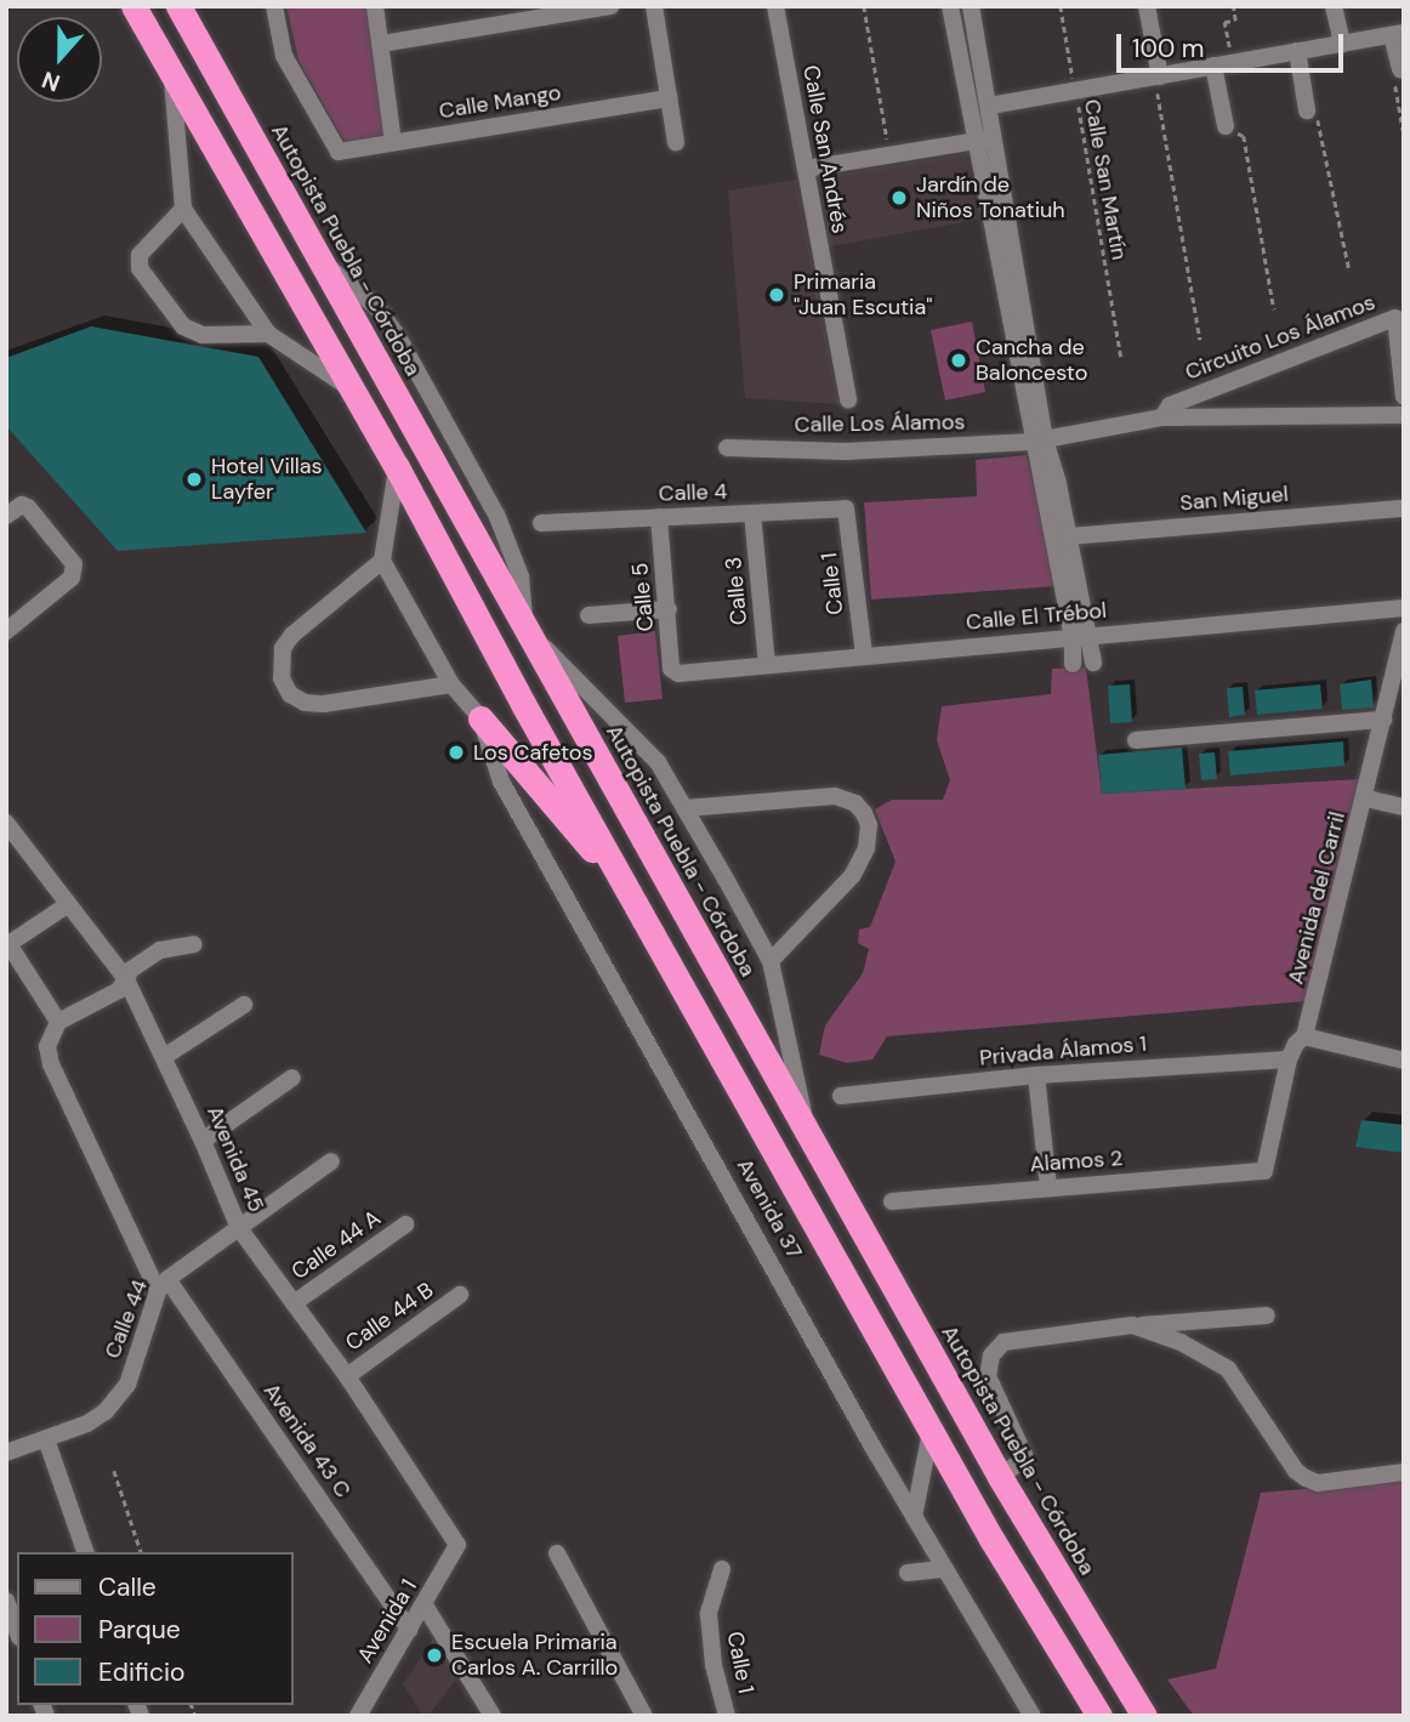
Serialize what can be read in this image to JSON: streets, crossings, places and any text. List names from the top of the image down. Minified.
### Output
{"streets":{"highway":["Autopista Puebla - Córdoba"],"street":["Calle Mango","Calle San Andrés","Circuito Los Álamos","Calle Los Álamos","Calle 4","San Miguel","Calle 1","Calle 3","Calle 5","Calle El Trébol","Avenida del Carril","Privada Álamos 1","Avenida 45","Alamos 2","Avenida 37","Calle 44 A","Calle 44 B","Calle 44","Avenida 43 C","Avenida 1"],"path":["Calle San Martín"]},"crossings":[["Circuito Los Álamos","Calle Los Álamos"],["Calle 4","Calle 1"],["Calle 4","Calle 3"],["Calle 4","Calle 5"],["Calle 1","Calle El Trébol"],["Calle 3","Calle El Trébol"],["Calle 5","Calle El Trébol"],["Avenida del Carril","Privada Álamos 1"],["Avenida del Carril","Alamos 2"],["Avenida 45","Calle 44 A"],["Avenida 45","Calle 44 B"],["Avenida 45","Calle 44"],["Avenida 45","Avenida 1"],["Calle 44","Avenida 43 C"],["Avenida 43 C","Avenida 1"]],"places":["Jardín de Niños Tonatiuh","Primaria \"Juan Escutia\"","Cancha de Baloncesto","Hotel Villas Layfer","Los Cafetos","Escuela Primaria Carlos A. Carrillo"],"legend":["Calle","Parque","Edificio"],"scale_bar":"100 m","north":"bottom"}
